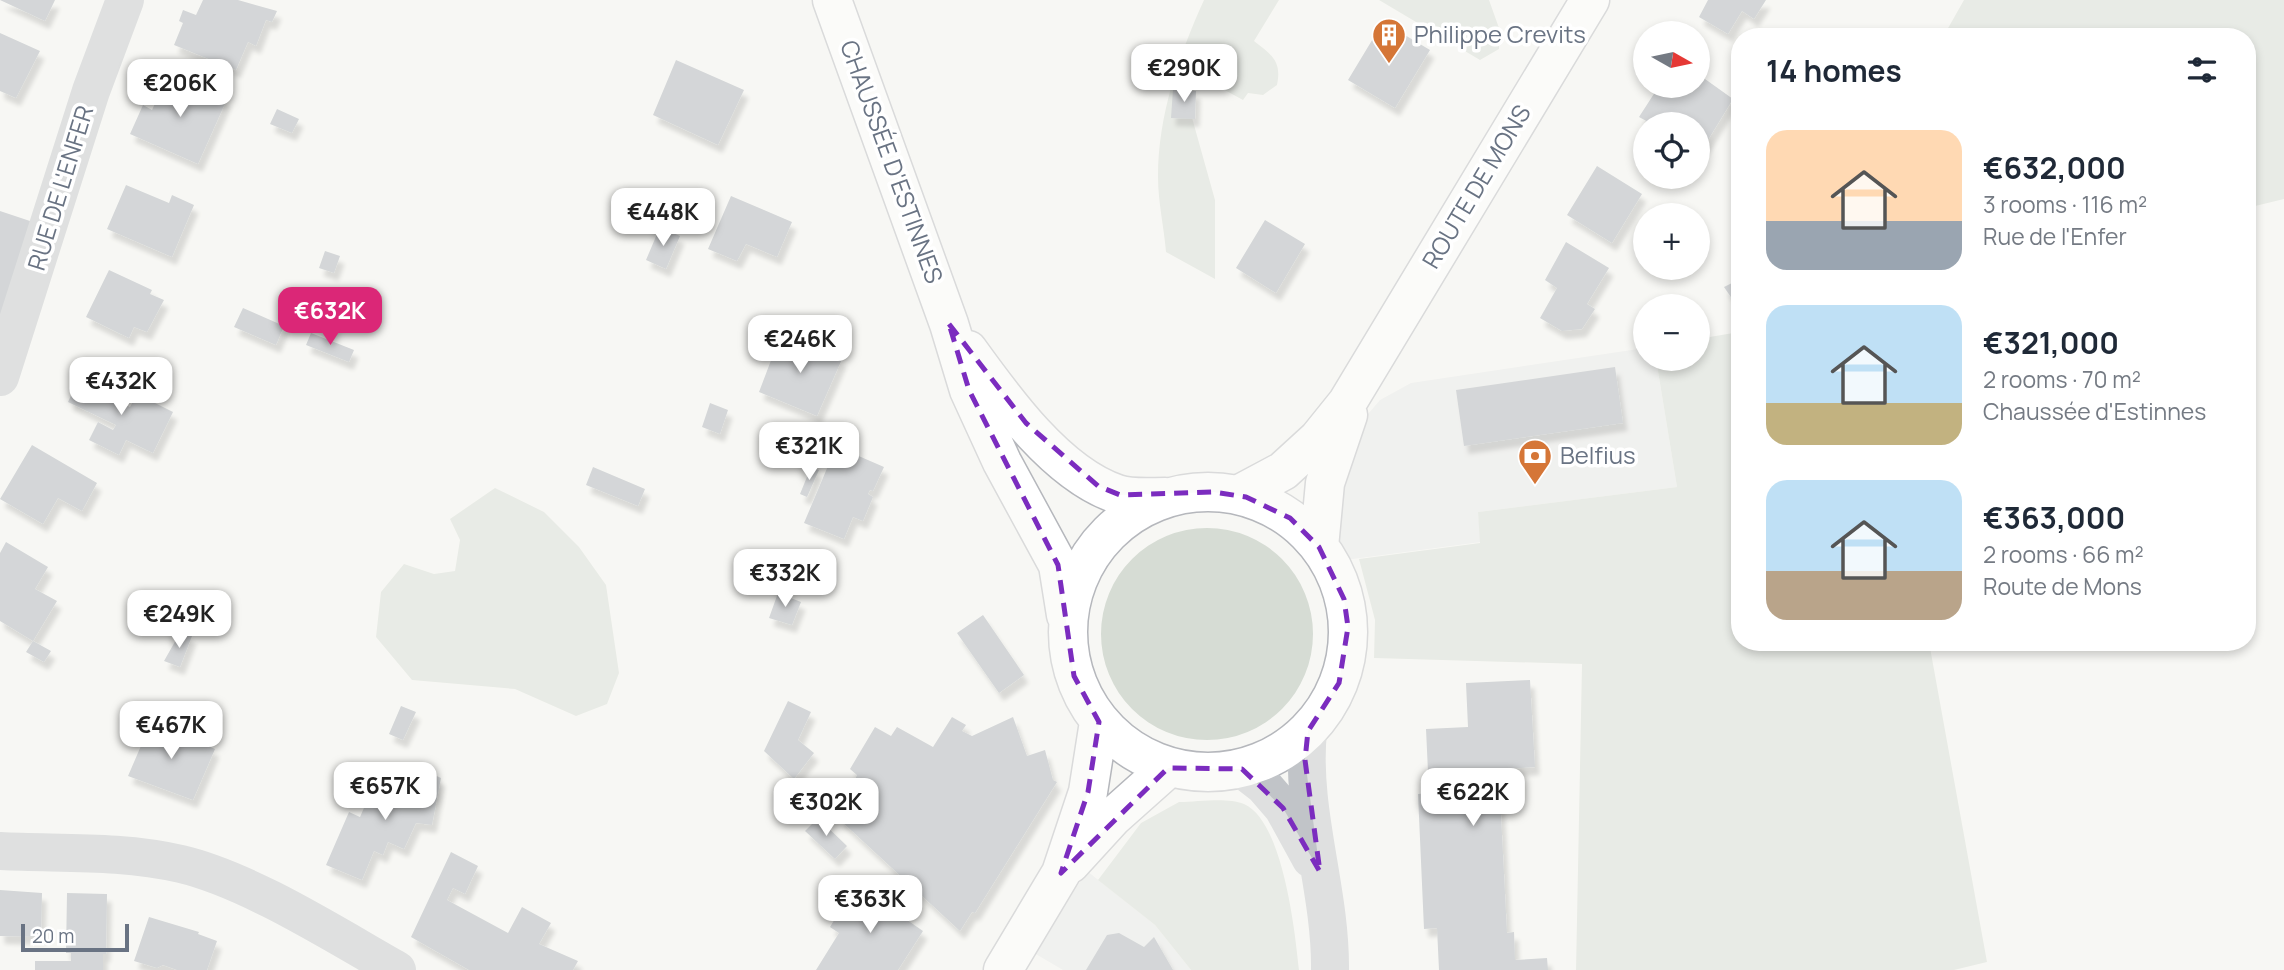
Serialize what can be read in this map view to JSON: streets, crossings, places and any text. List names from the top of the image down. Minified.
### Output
{"streets":{"main road":["CHAUSSÉE D'ESTINNES","ROUTE DE MONS"],"street":["RUE DE L'ENFER"]},"crossings":[["CHAUSSÉE D'ESTINNES","ROUTE DE MONS"]],"places":{"building":["Philippe Crevits"],"bank":["Belfius"]},"scale_bar":"20 m","north":"right","page":{"map_buttons":["+","−"],"heading":"14 homes","price":["€290K","€206K","€448K","€632K","€246K","€432K","€321K","€332K","€249K","€467K","€657K","€622K","€302K","€363K"],"list":[{"name":"€632,000","note":"3 rooms · 116 m² · Rue de l'Enfer"},{"name":"€321,000","note":"2 rooms · 70 m² · Chaussée d'Estinnes"},{"name":"€363,000","note":"2 rooms · 66 m² · Route de Mons"}],"scale":"20 m"}}
